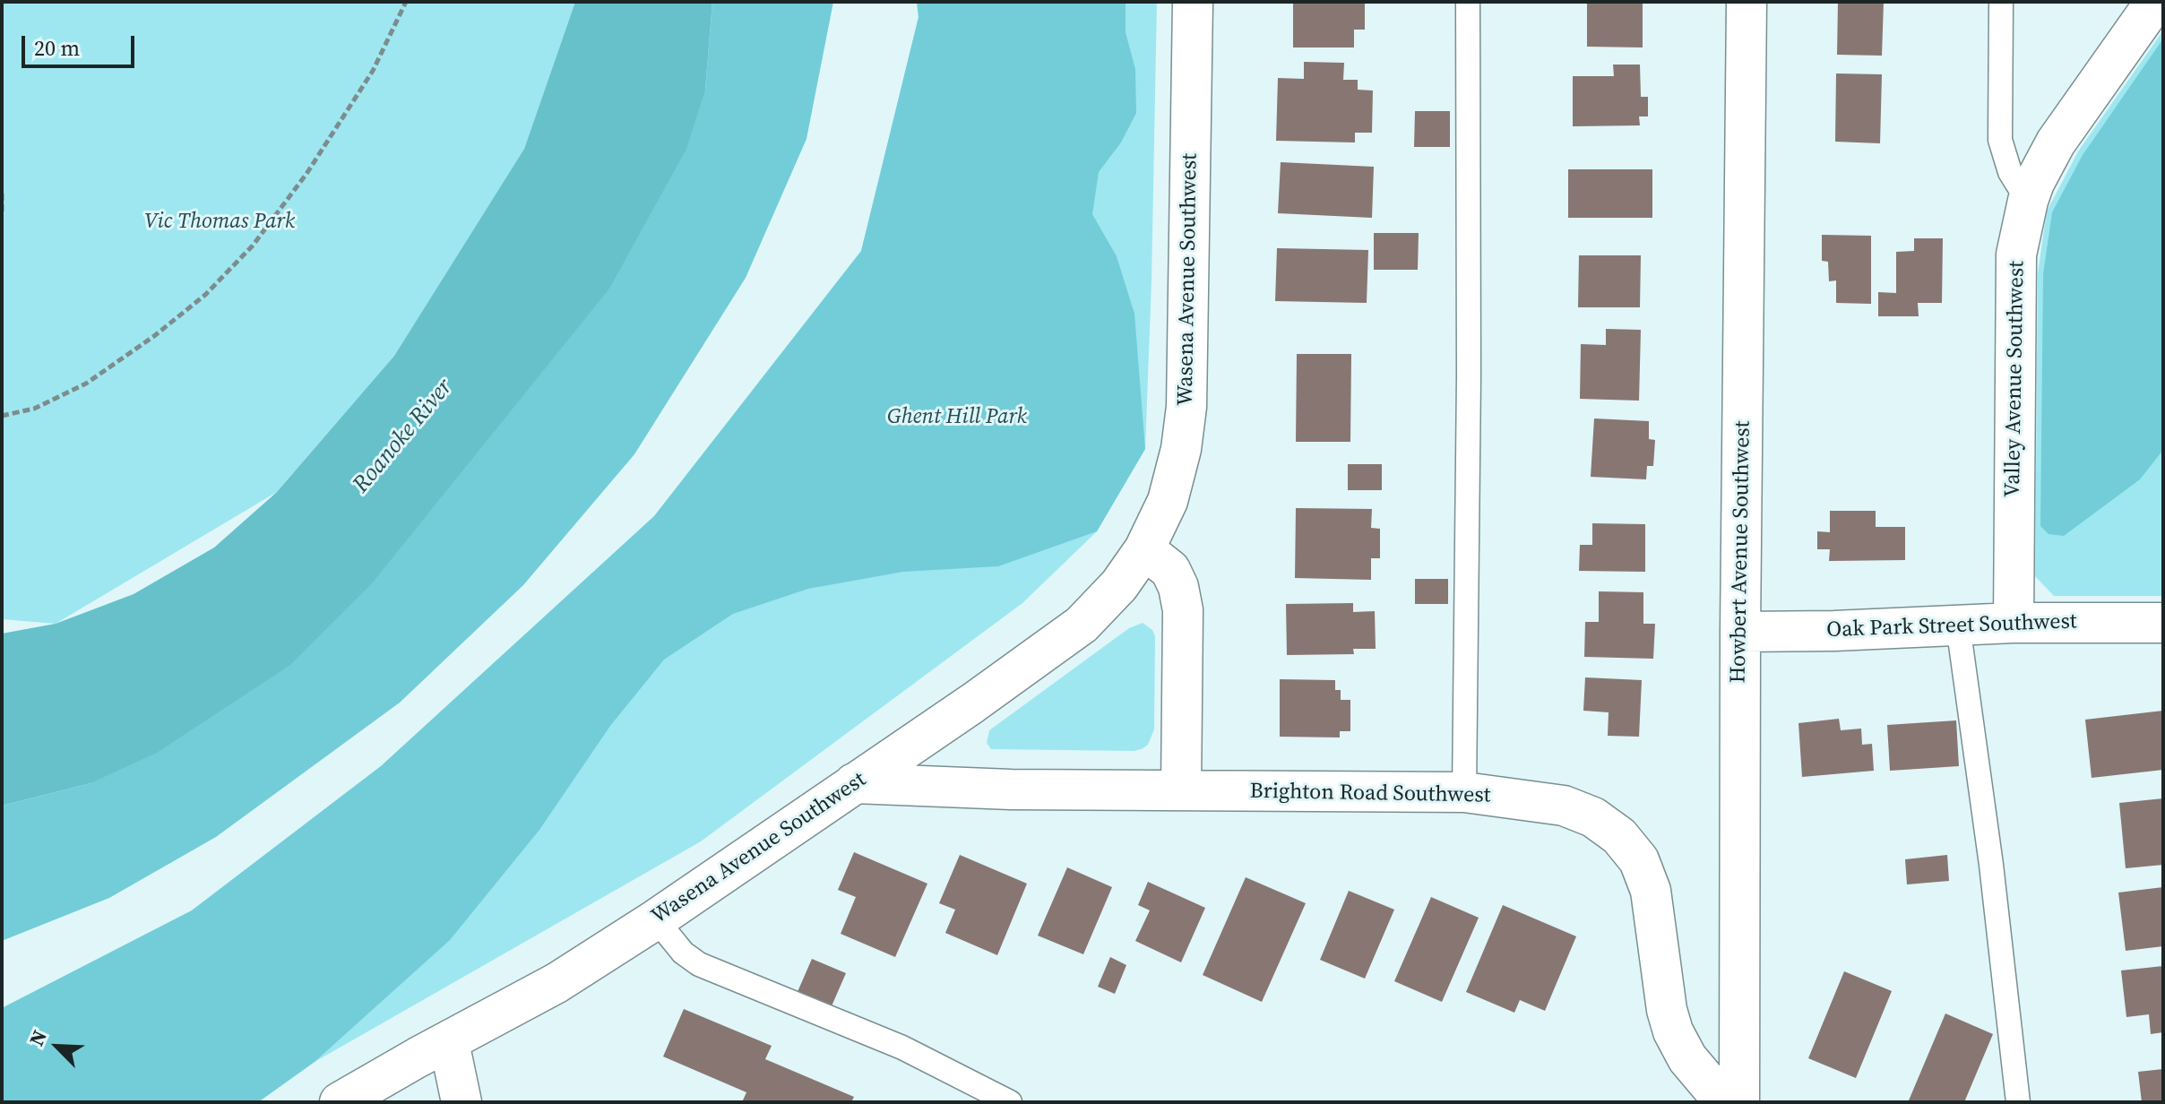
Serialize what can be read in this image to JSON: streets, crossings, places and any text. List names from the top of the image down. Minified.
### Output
{"streets":{"street":["Wasena Avenue Southwest","Valley Avenue Southwest","Howbert Avenue Southwest","Oak Park Street Southwest","Brighton Road Southwest"]},"crossings":[["Wasena Avenue Southwest","Brighton Road Southwest"],["Valley Avenue Southwest","Oak Park Street Southwest"],["Howbert Avenue Southwest","Oak Park Street Southwest"]],"water":["Roanoke River"],"parks":["Vic Thomas Park","Ghent Hill Park"],"scale_bar":"20 m","north":"top left"}
